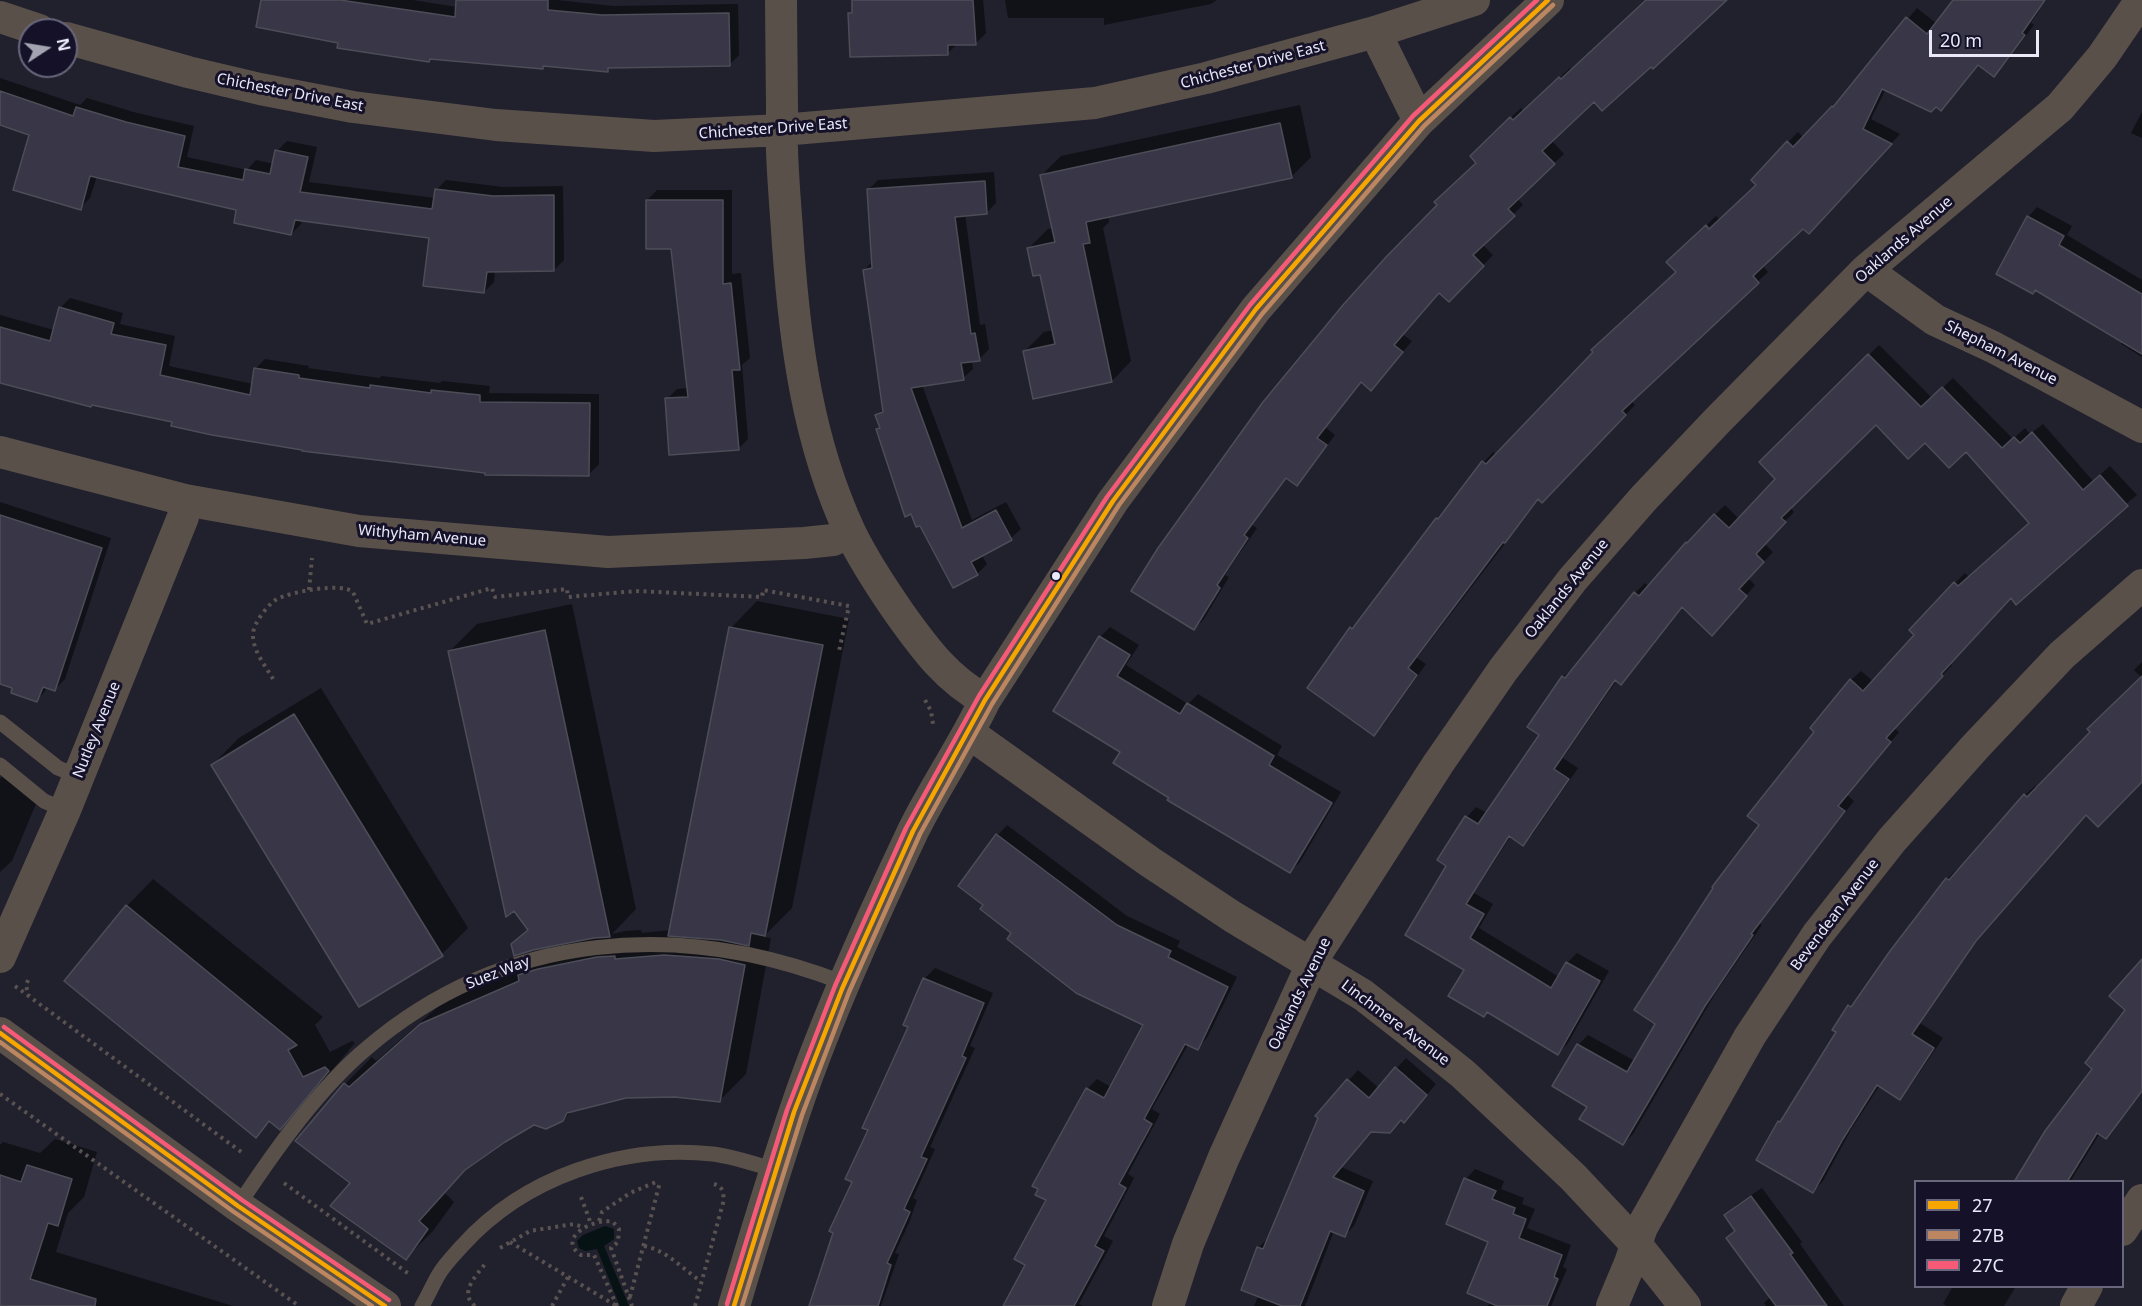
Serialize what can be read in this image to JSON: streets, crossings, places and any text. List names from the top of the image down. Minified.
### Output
{"streets":{"street":["Chichester Drive East","Oaklands Avenue","Shepham Avenue","Withyham Avenue","Nutley Avenue","Bevendean Avenue","Linchmere Avenue"],"lane":["Suez Way"]},"crossings":[["Oaklands Avenue","Shepham Avenue"],["Oaklands Avenue","Linchmere Avenue"],["Withyham Avenue","Nutley Avenue"],["Bevendean Avenue","Linchmere Avenue"]],"lines":["transit line 27","transit line 27C","transit line 27B"],"legend":["27","27B","27C"],"scale_bar":"20 m","north":"right"}
